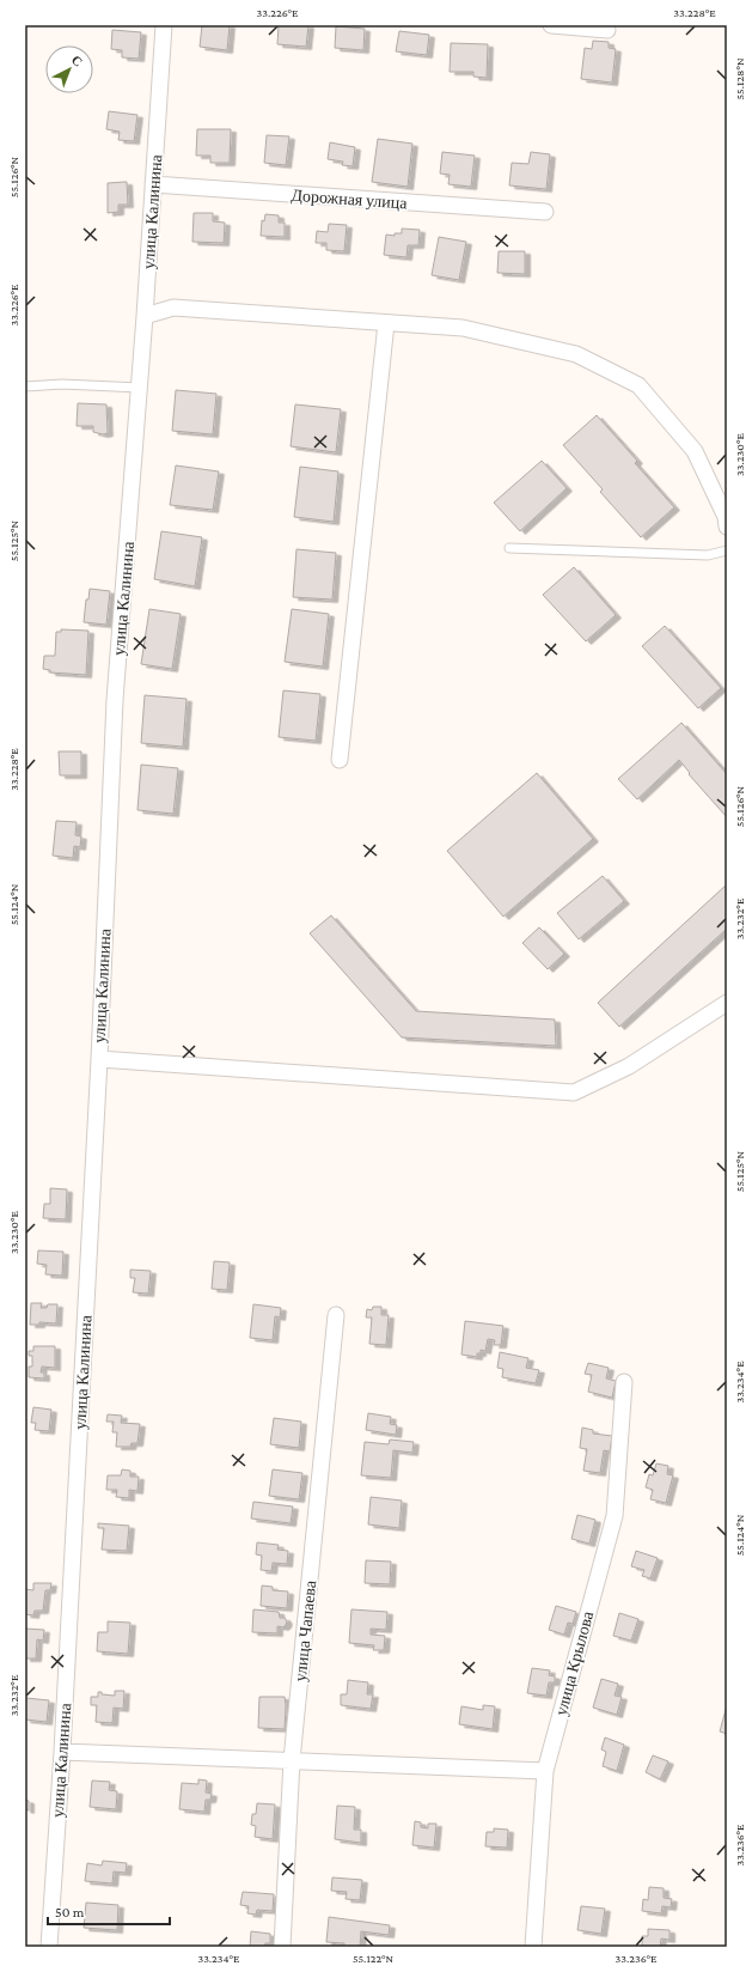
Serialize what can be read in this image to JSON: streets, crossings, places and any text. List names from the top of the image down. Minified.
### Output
{"streets":{"street":["Дорожная улица","улица Калинина","улица Чапаева","улица Крылова"]},"crossings":[["Дорожная улица","улица Калинина"]],"scale_bar":"50 m","north":"top right","coordinates":["33.226°E","33.228°E","55.128°N","55.126°N","33.230°E","55.125°N","55.124°N","33.232°E","33.234°E","33.236°E","55.122°N"]}
